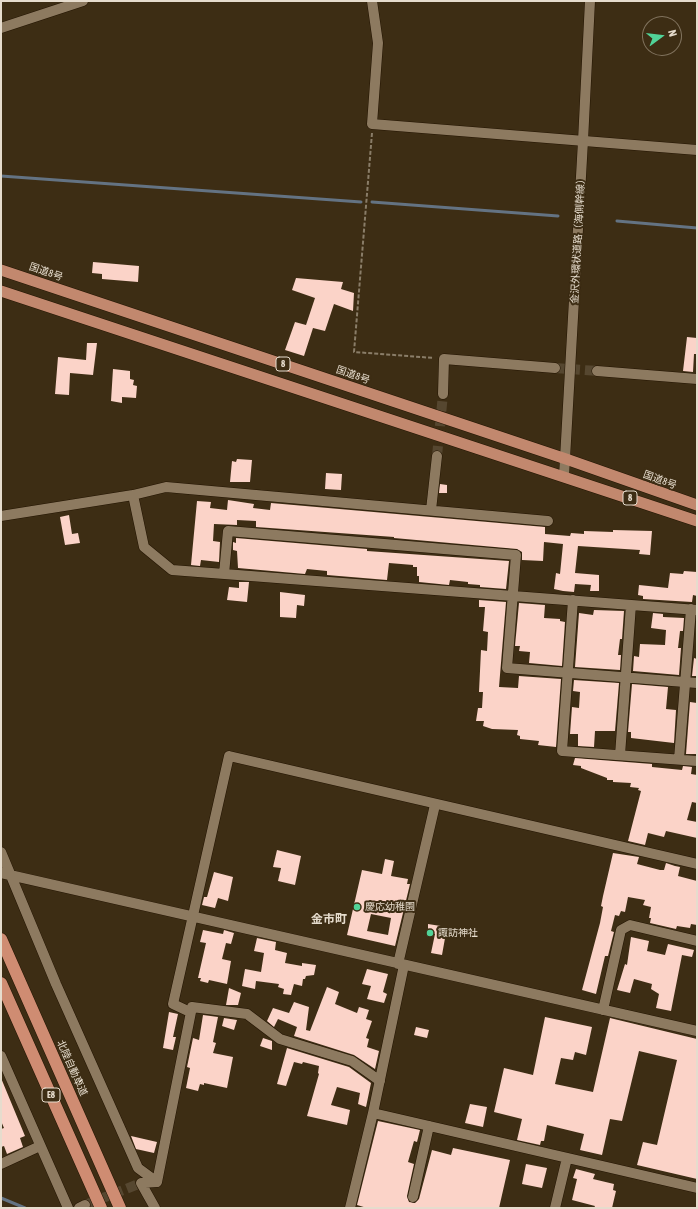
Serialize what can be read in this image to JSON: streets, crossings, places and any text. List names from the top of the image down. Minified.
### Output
{"streets":{"highway":["国道8号","8","北陸自動車道","E8"],"street":["金沢外環状道路（海側幹線）"]},"crossings":[["金沢外環状道路（海側幹線）","国道8号"],["金沢外環状道路（海側幹線）","8"]],"districts":["金市町"],"places":["慶応幼稚園","諏訪神社"],"north":"right"}
